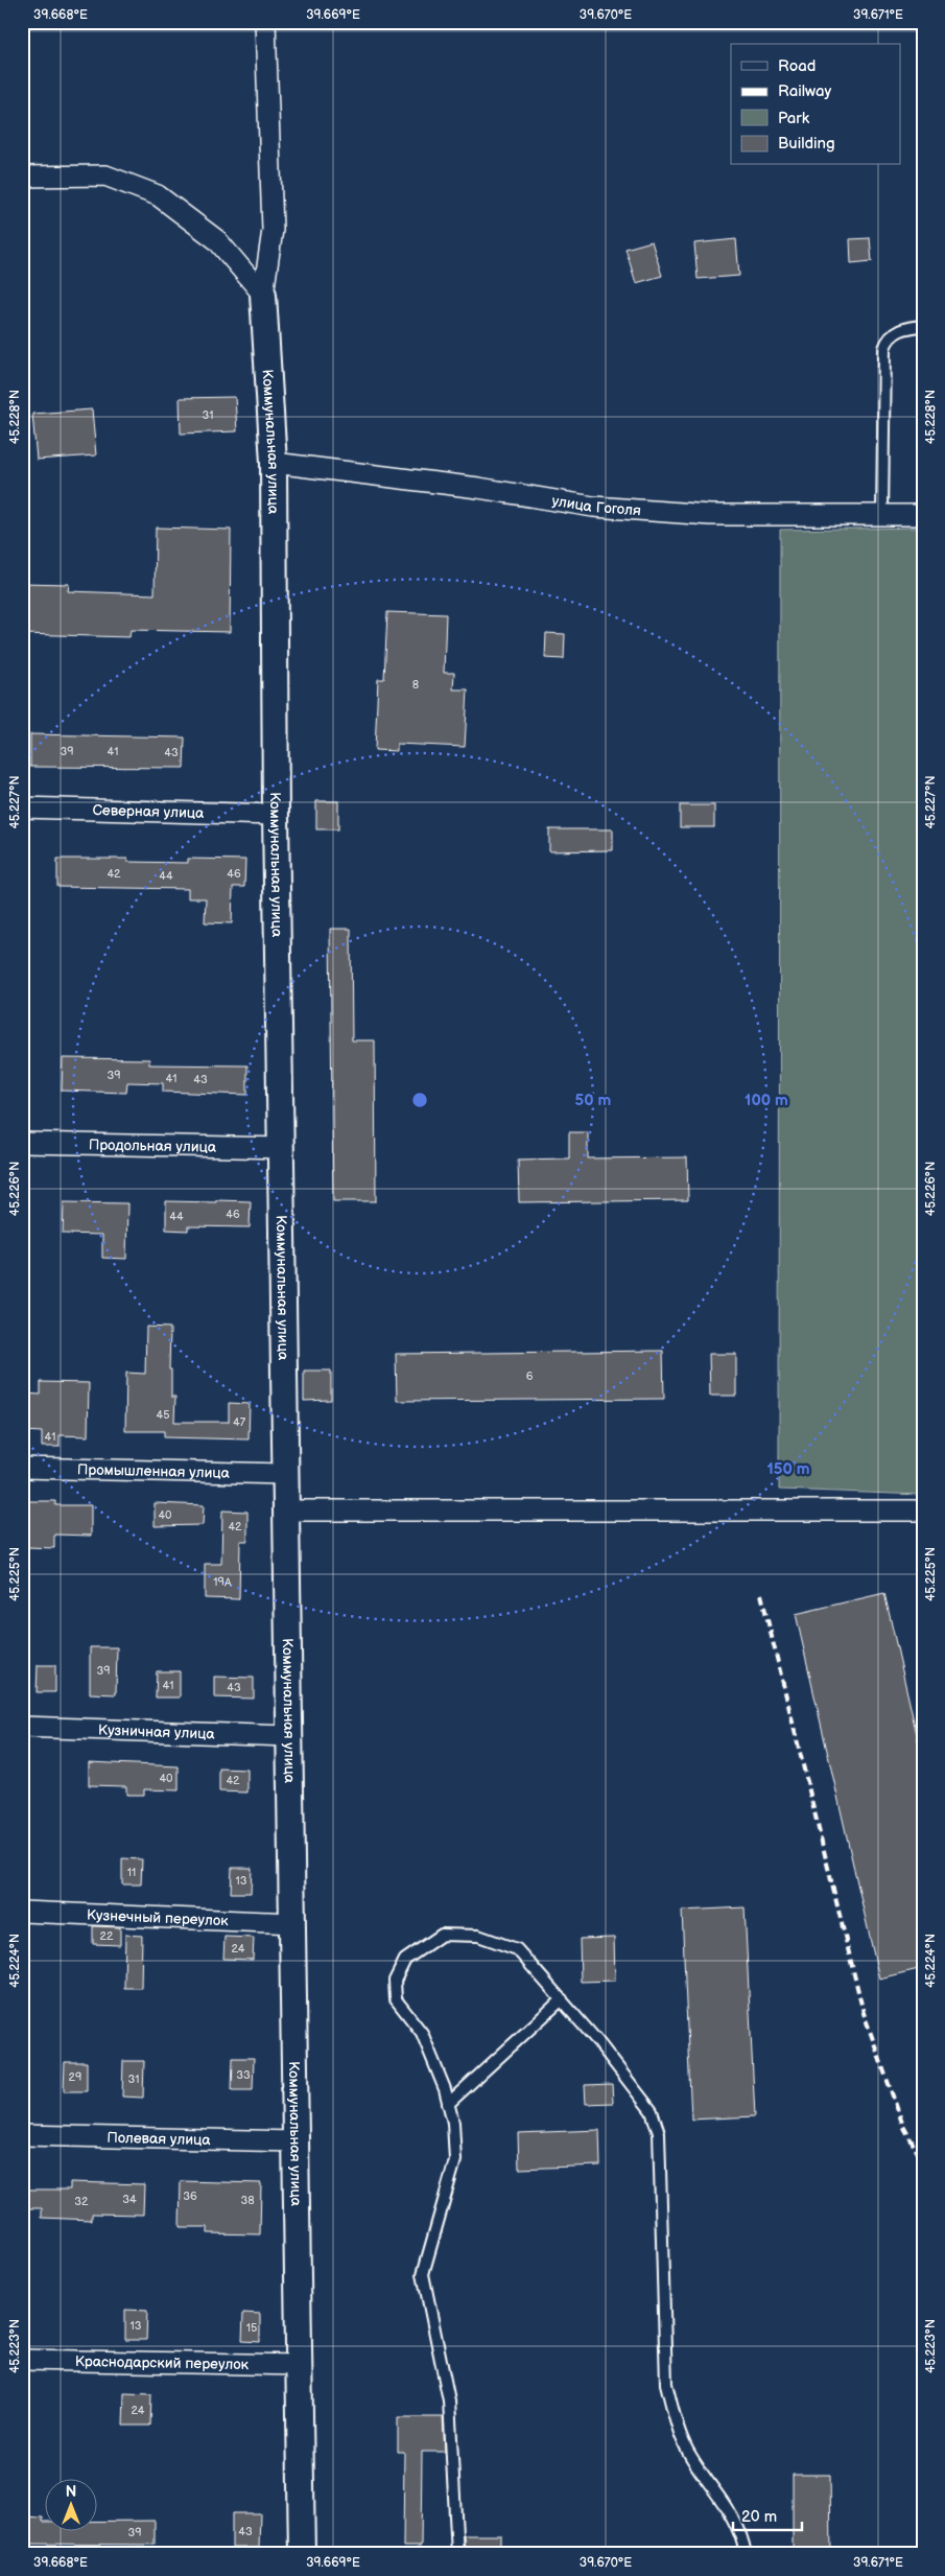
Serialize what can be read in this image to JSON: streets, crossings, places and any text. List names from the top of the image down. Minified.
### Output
{"streets":{"street":["Коммунальная улица","улица Гоголя","Северная улица","Продольная улица","Промышленная улица","Кузничная улица","Кузнечный переулок","Полевая улица","Краснодарский переулок"]},"crossings":[["Коммунальная улица","улица Гоголя"],["Коммунальная улица","Северная улица"],["Коммунальная улица","Продольная улица"],["Коммунальная улица","Промышленная улица"],["Коммунальная улица","Кузничная улица"],["Коммунальная улица","Кузнечный переулок"],["Коммунальная улица","Полевая улица"],["Коммунальная улица","Краснодарский переулок"]],"house_numbers":["31","8","39","41","43","42","46","44","39","41","43","46","44","6","45","47","41","40","42","19А","39","41","43","40","42","11","13","22","24","33","29","31","36","34","38","32","13","15","24","43","39"],"legend":["Road","Railway","Park","Building"],"scale_bar":"20 m","north":"top","coordinates":["39.668°E","39.669°E","39.670°E","39.671°E","45.228°N","45.227°N","45.226°N","45.225°N","45.224°N","45.223°N"],"rings":["50 m","100 m","150 m"]}
